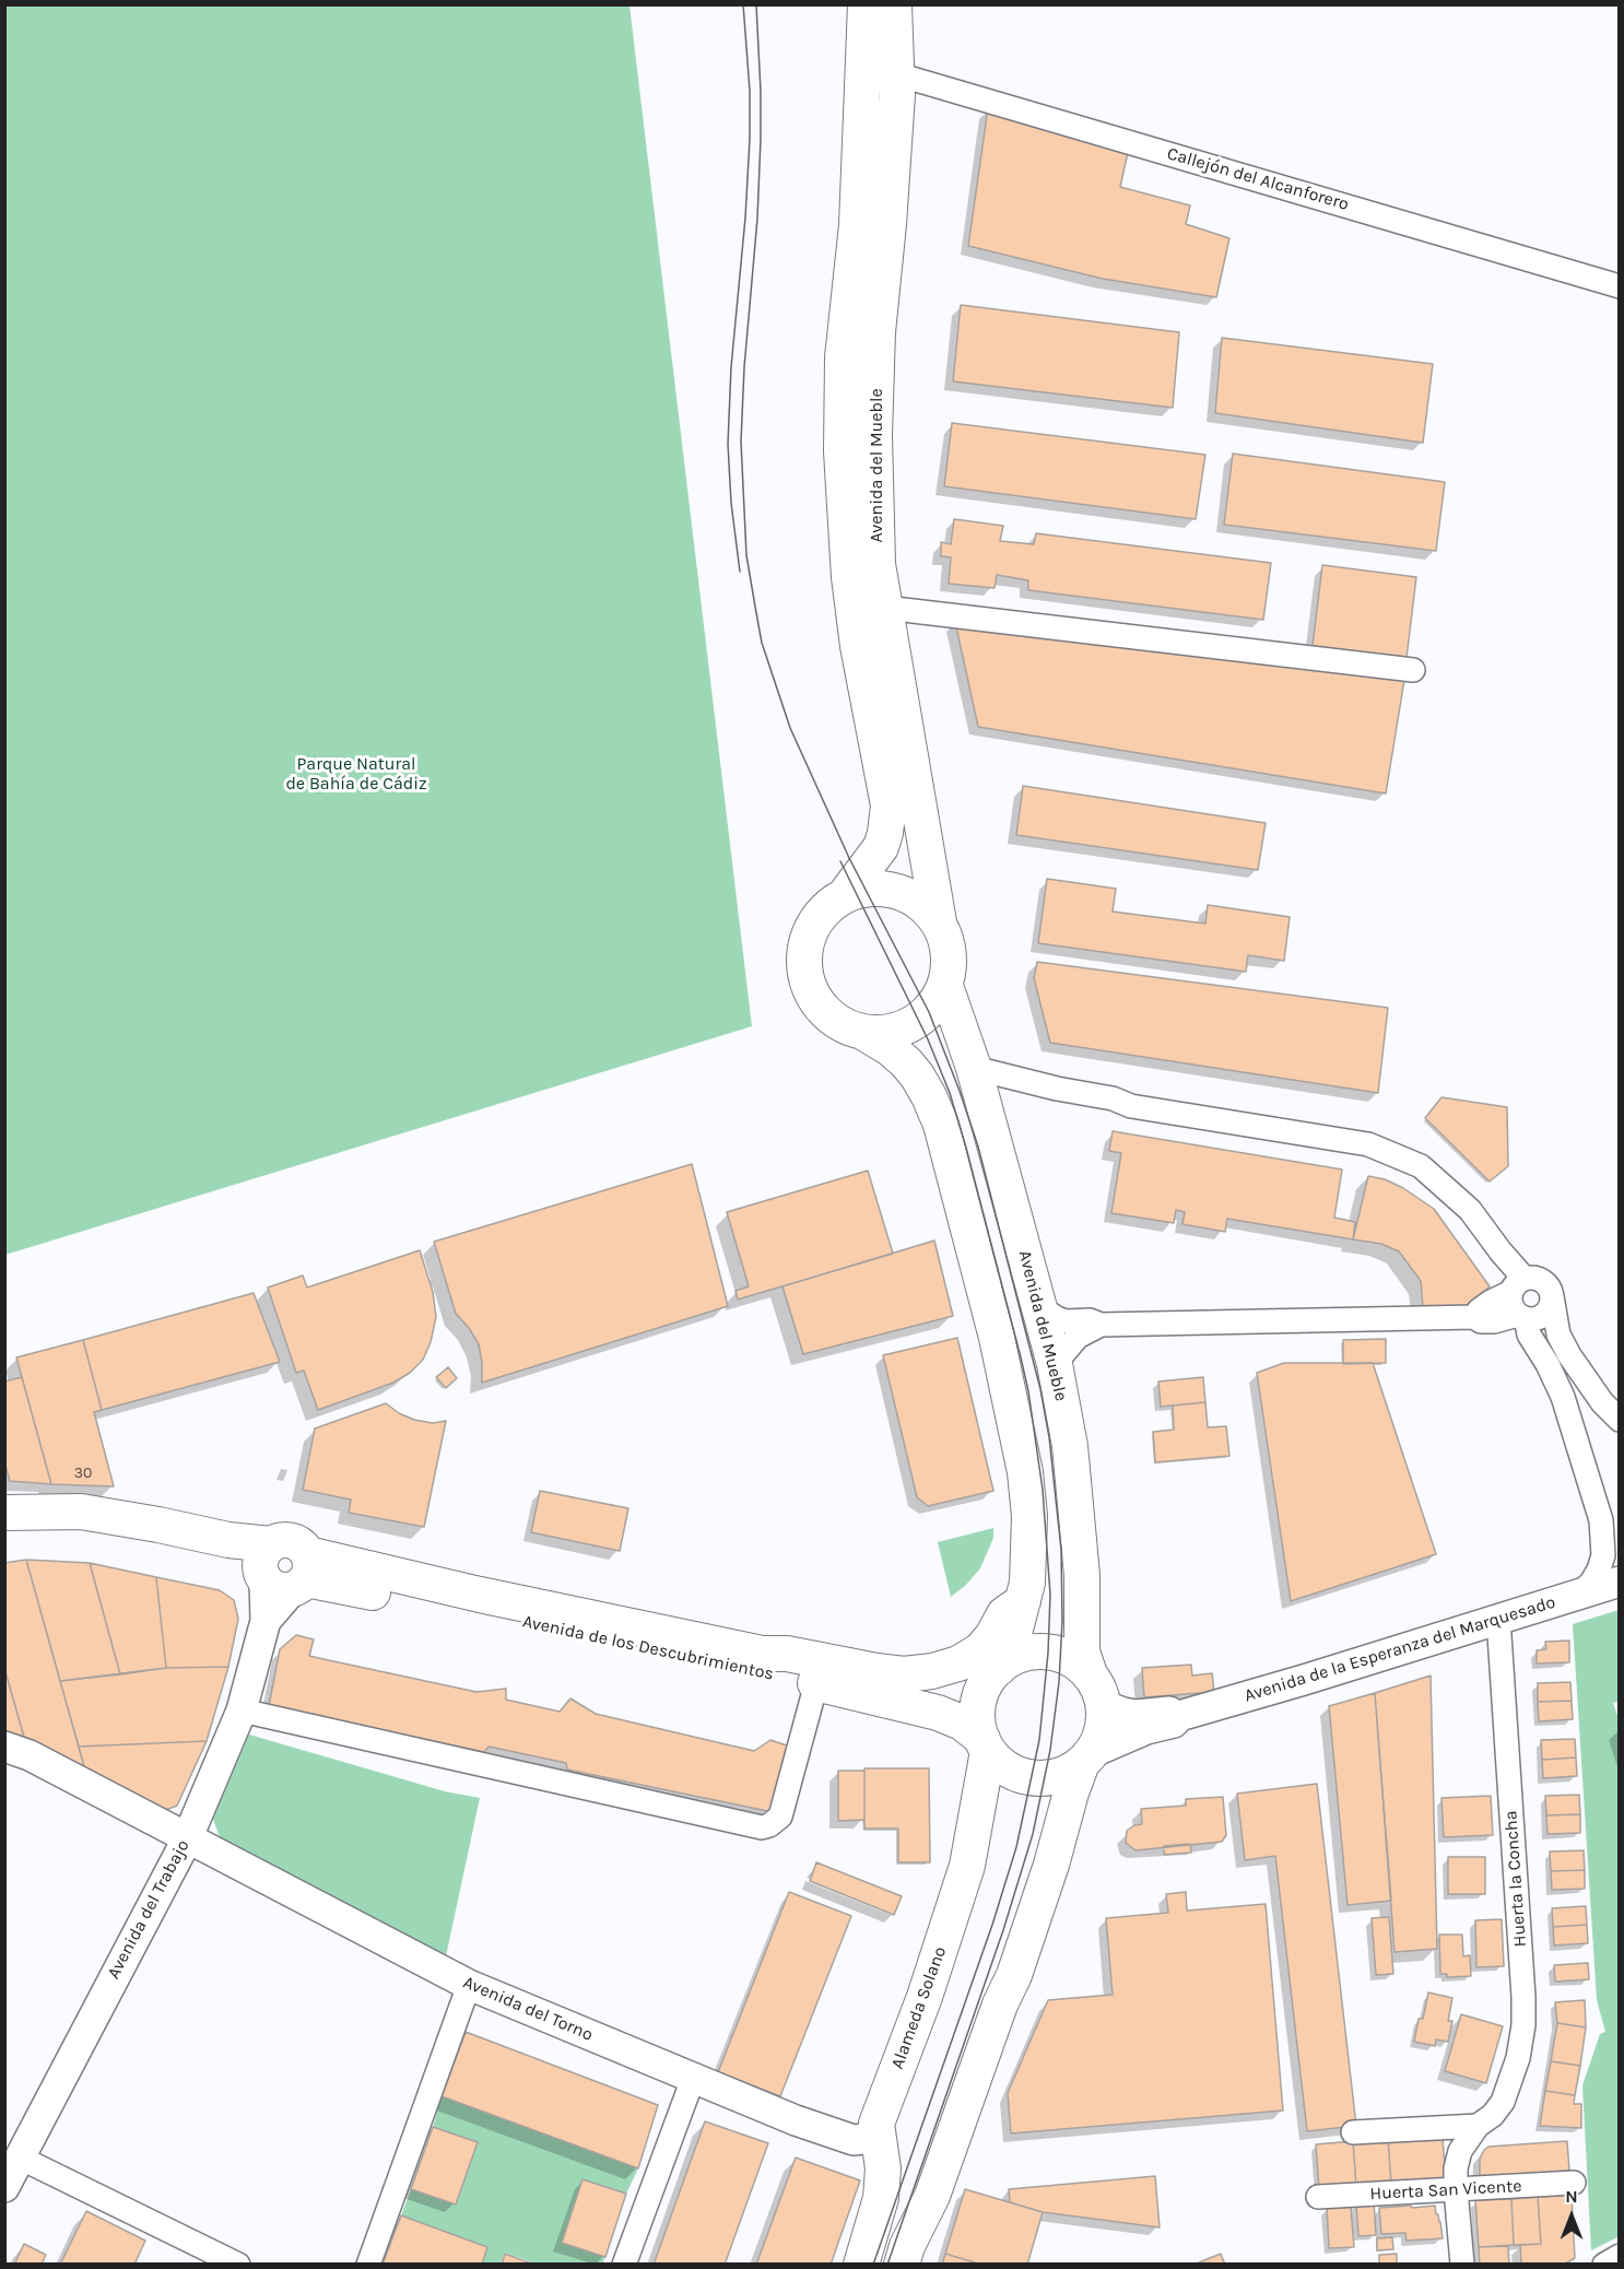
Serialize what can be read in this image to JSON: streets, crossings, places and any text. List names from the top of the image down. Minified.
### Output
{"streets":{"main road":["Avenida del Mueble","Avenida de los Descubrimientos","Alameda Solano"],"street":["Callejón del Alcanforero","Avenida de la Esperanza del Marquesado","Huerta la Concha","Avenida del Trabajo","Avenida del Torno","Huerta San Vicente"]},"crossings":[["Callejón del Alcanforero","Avenida del Mueble"],["Avenida del Mueble","Avenida de los Descubrimientos"],["Avenida del Mueble","Alameda Solano"],["Avenida de los Descubrimientos","Avenida del Trabajo"],["Avenida de los Descubrimientos","Alameda Solano"],["Avenida de la Esperanza del Marquesado","Huerta la Concha"],["Avenida del Trabajo","Avenida del Torno"],["Alameda Solano","Avenida del Torno"]],"parks":["Parque Natural de Bahía de Cádiz"],"house_numbers":["30"],"north":"top"}
